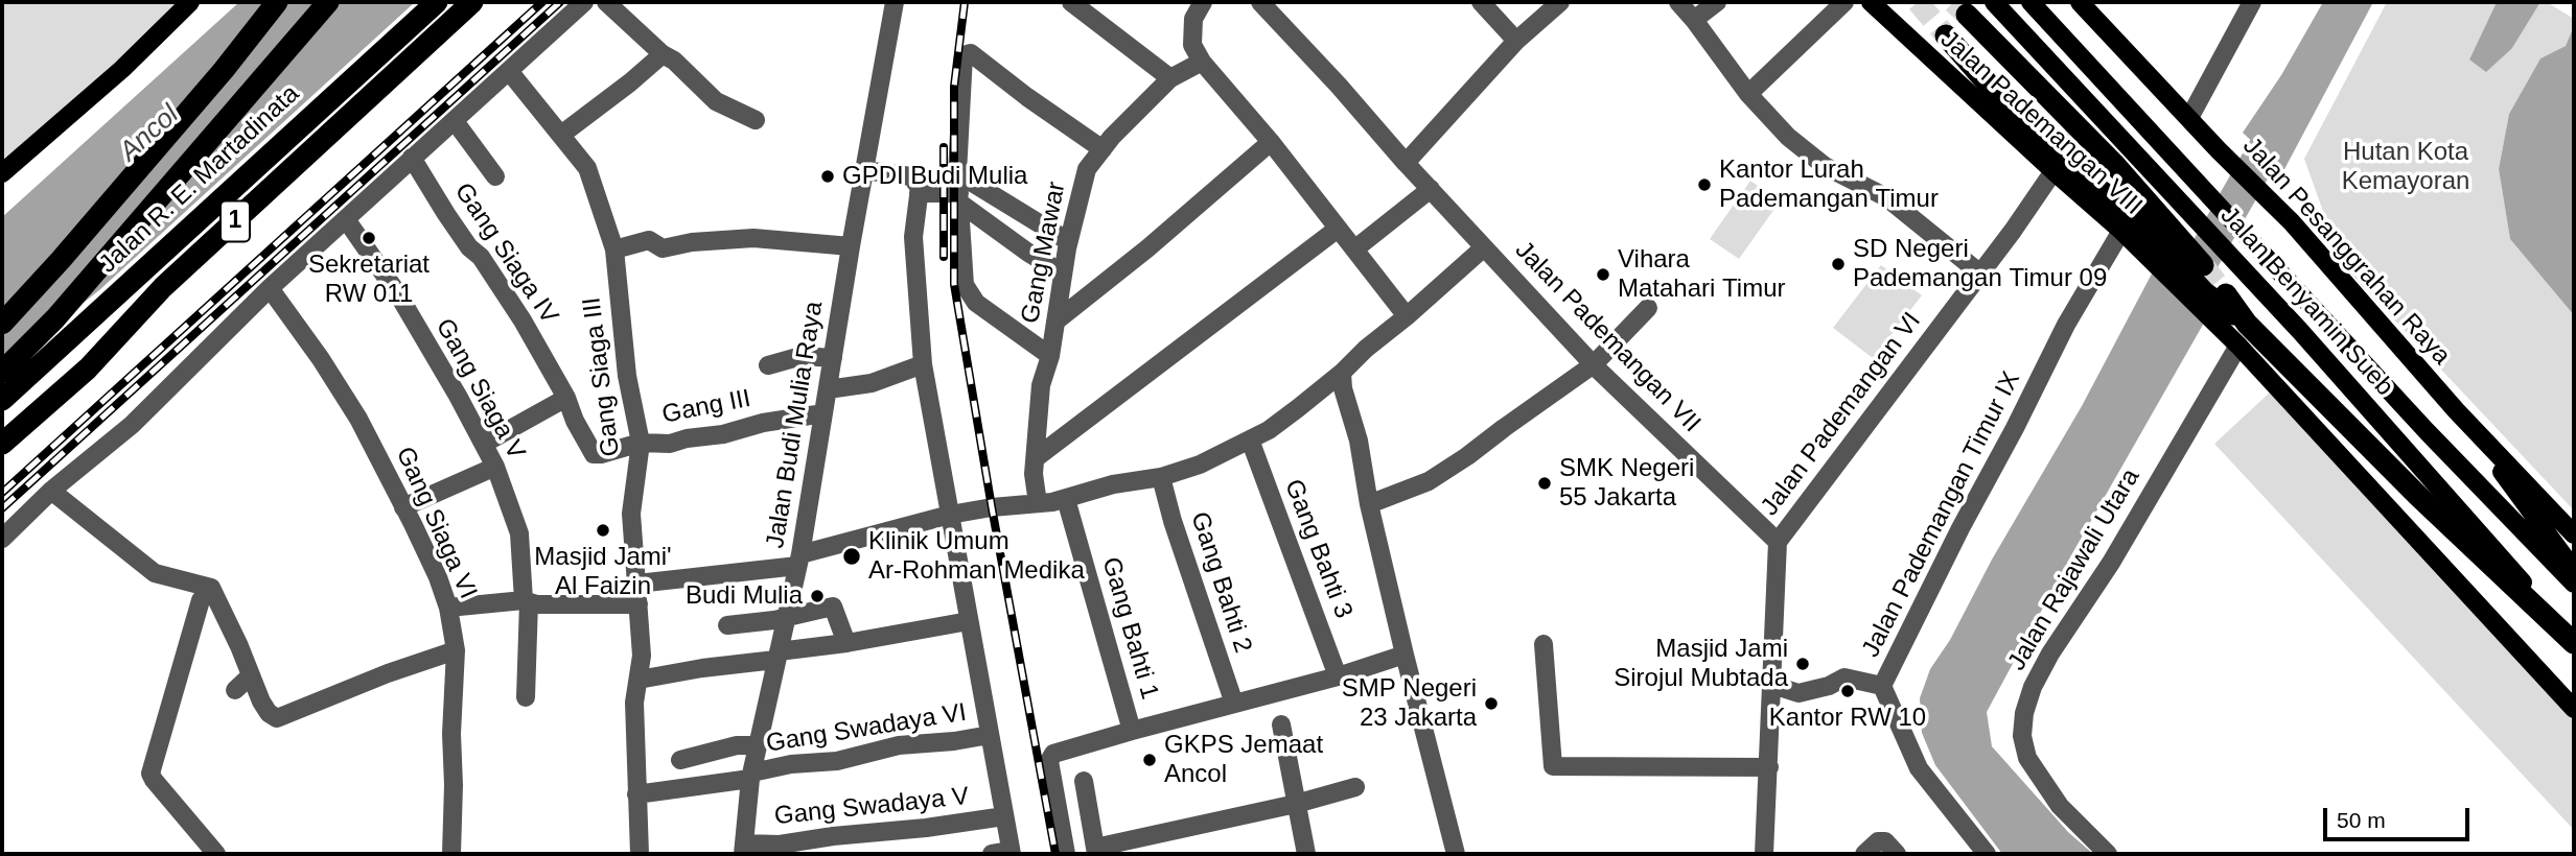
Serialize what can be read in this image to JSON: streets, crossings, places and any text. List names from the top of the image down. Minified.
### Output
{"streets":{"highway":["Jalan R. E. Martadinata","1"],"main road":["Jalan Pademangan VIII","Jalan Pesanggrahan Raya","Jalan Benyamin Sueb"],"street":["Gang Mawar","Gang Siaga IV","Jalan Pademangan VII","Gang Siaga III","Gang Siaga V","Gang III","Jalan Pademangan VI","Jalan Budi Mulia Raya","Jalan Pademangan Timur IX","Gang Siaga VI","Gang Bahti 3","Jalan Rajawali Utara","Gang Bahti 2","Gang Bahti 1","Gang Swadaya VI","Gang Swadaya V"]},"crossings":[["Jalan Pademangan VIII","Jalan Pademangan VI"],["Jalan Pademangan VIII","Jalan Pademangan Timur IX"],["Jalan Pademangan VIII","Jalan Rajawali Utara"],["Gang Siaga IV","Gang Siaga III"],["Gang Siaga IV","Gang III"],["Jalan Pademangan VII","Jalan Pademangan VI"],["Gang Siaga III","Gang III"],["Gang Siaga III","Gang Swadaya VI"],["Gang III","Jalan Budi Mulia Raya"],["Jalan Budi Mulia Raya","Gang Swadaya VI"],["Jalan Budi Mulia Raya","Gang Swadaya V"]],"water":["Ancol"],"parks":["Hutan Kota Kemayoran"],"places":["GPDI Budi Mulia","Kantor Lurah Pademangan Timur","Sekretariat RW 011","SD Negeri Pademangan Timur 09","Vihara Matahari Timur","SMK Negeri 55 Jakarta","Masjid Jami' Al Faizin","Klinik Umum Ar-Rohman Medika","Budi Mulia","Masjid Jami Sirojul Mubtada","Kantor RW 10","SMP Negeri 23 Jakarta","GKPS Jemaat Ancol"],"scale_bar":"50 m"}
